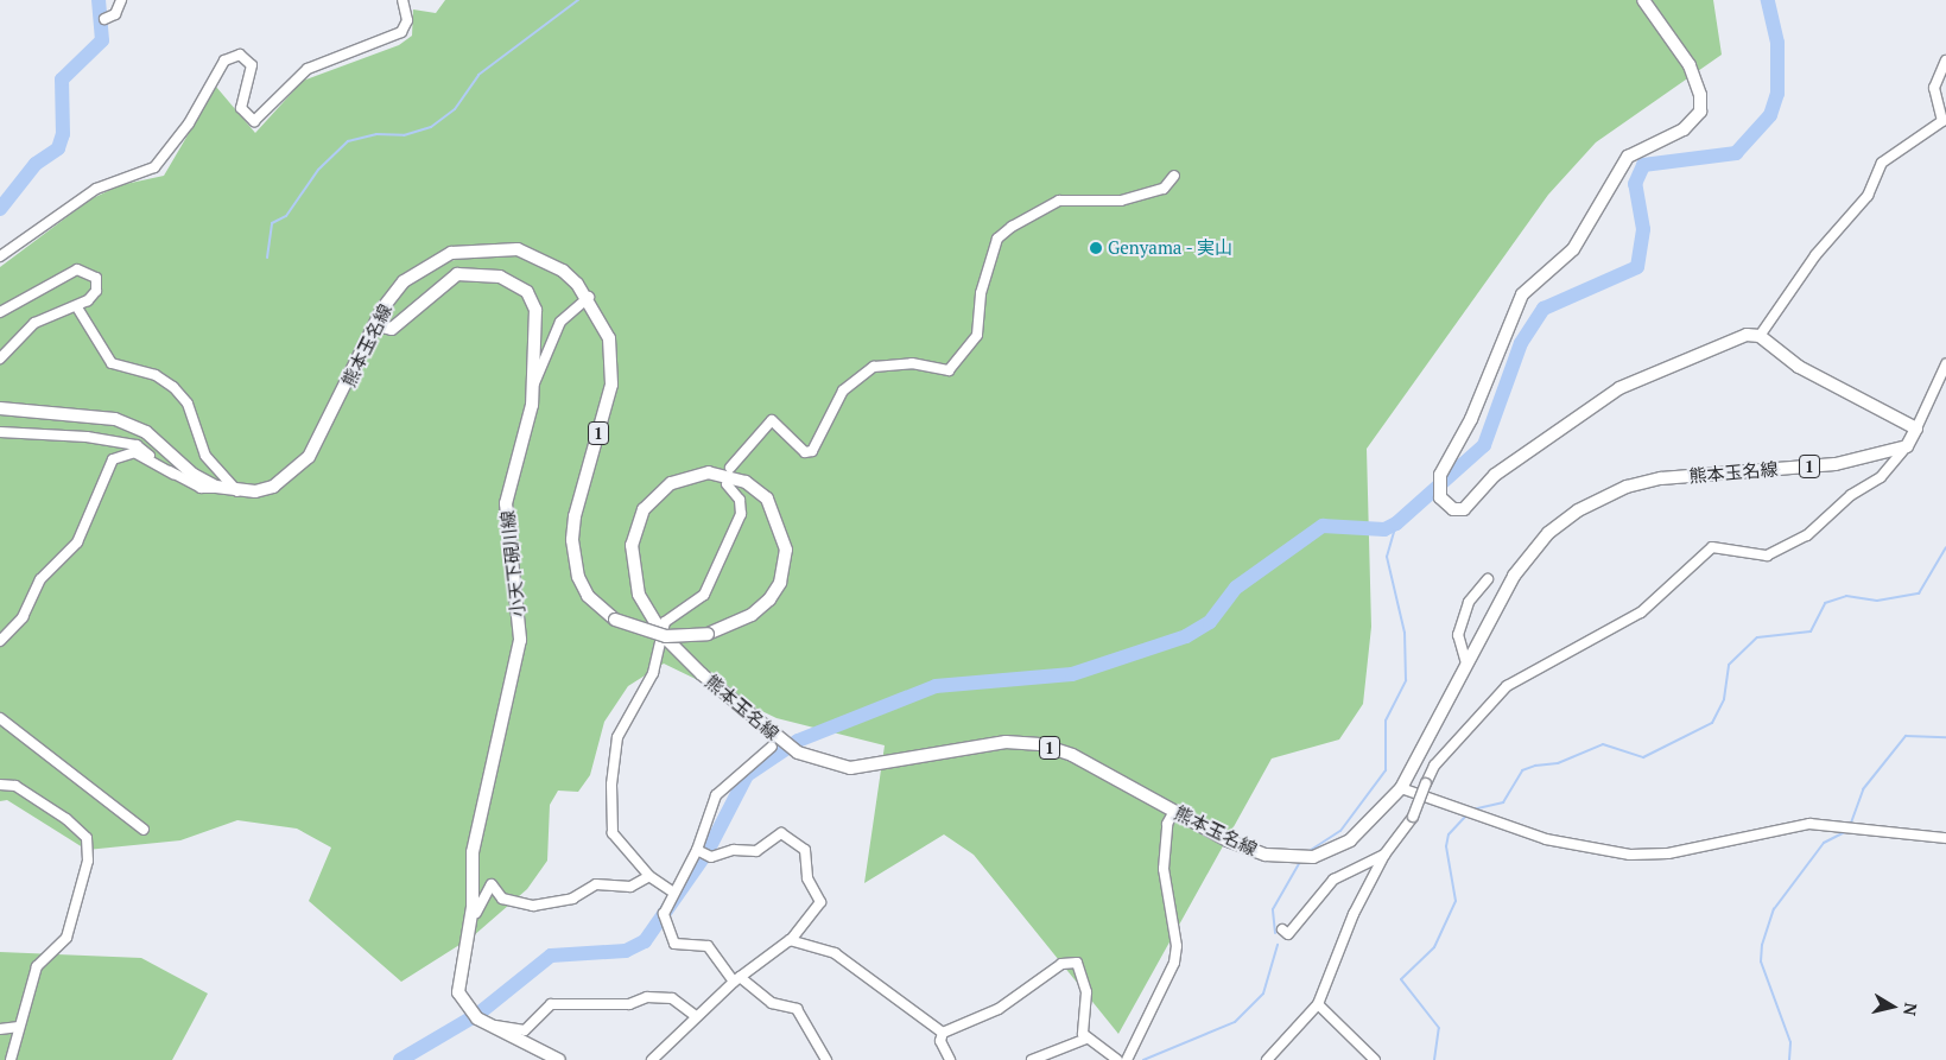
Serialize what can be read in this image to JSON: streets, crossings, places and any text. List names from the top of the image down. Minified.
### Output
{"streets":{"main road":["熊本玉名線","1","小天下硯川線"]},"crossings":[["熊本玉名線","小天下硯川線"]],"places":["Genyama - 実山"],"north":"right"}
